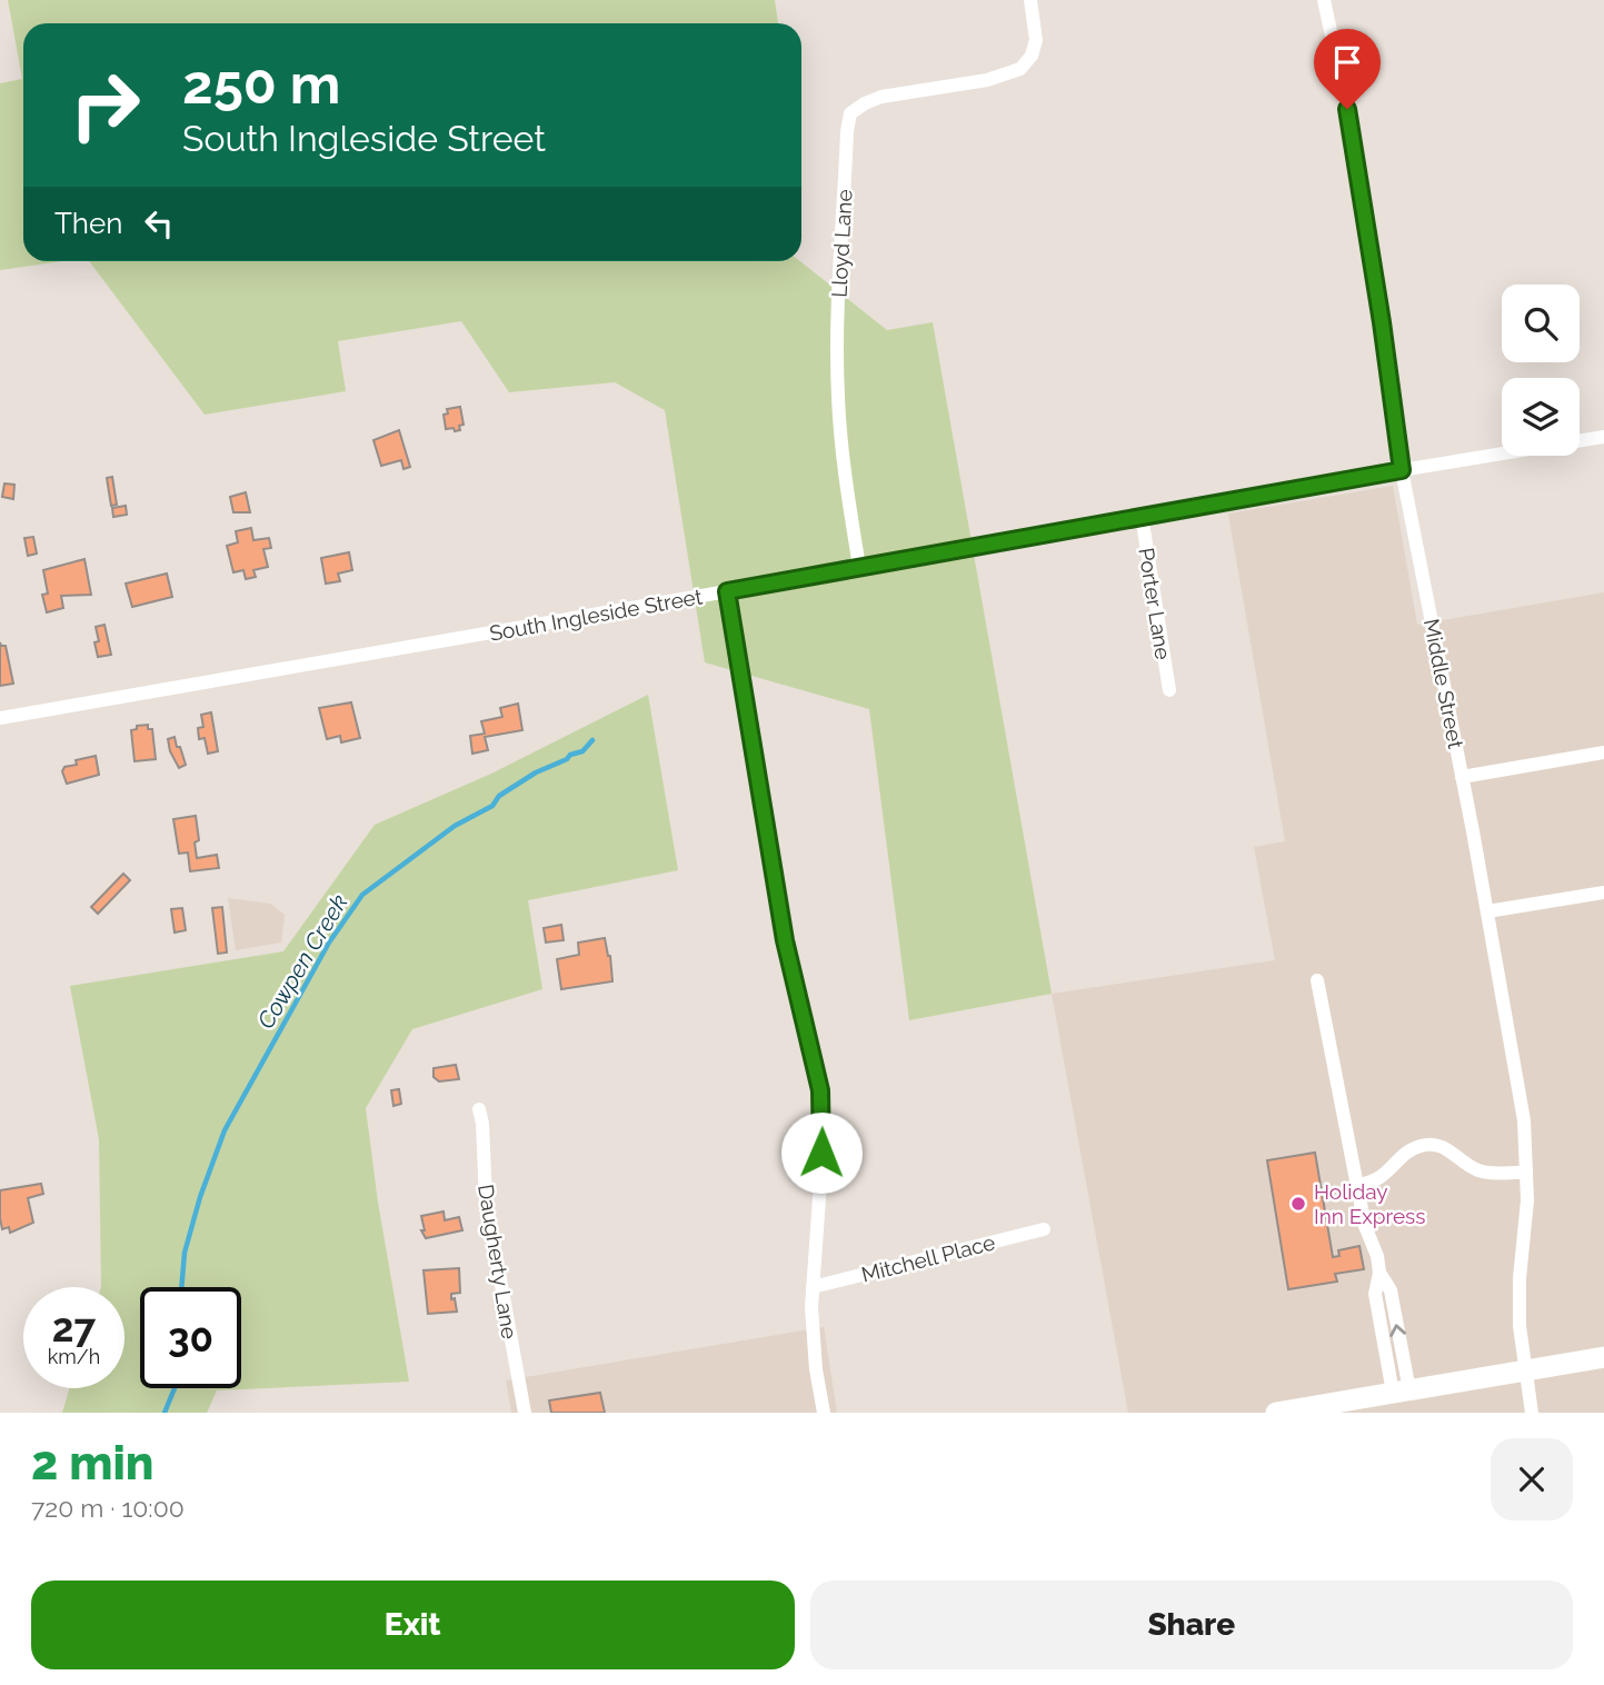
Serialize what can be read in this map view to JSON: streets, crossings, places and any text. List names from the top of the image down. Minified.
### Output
{"streets":{"street":["Lloyd Lane","Porter Lane","South Ingleside Street","Middle Street","Mitchell Place","Daugherty Lane"]},"crossings":[["Lloyd Lane","South Ingleside Street"],["Porter Lane","South Ingleside Street"],["South Ingleside Street","Middle Street"]],"water":["Cowpen Creek"],"places":["Holiday Inn Express"],"page":{"turn":["250 m","South Ingleside Street"],"then":"Then","speed":"27 km/h","limit":"30","heading":["2 min","720 m · 10:00"],"buttons":["Exit","Share"]}}
